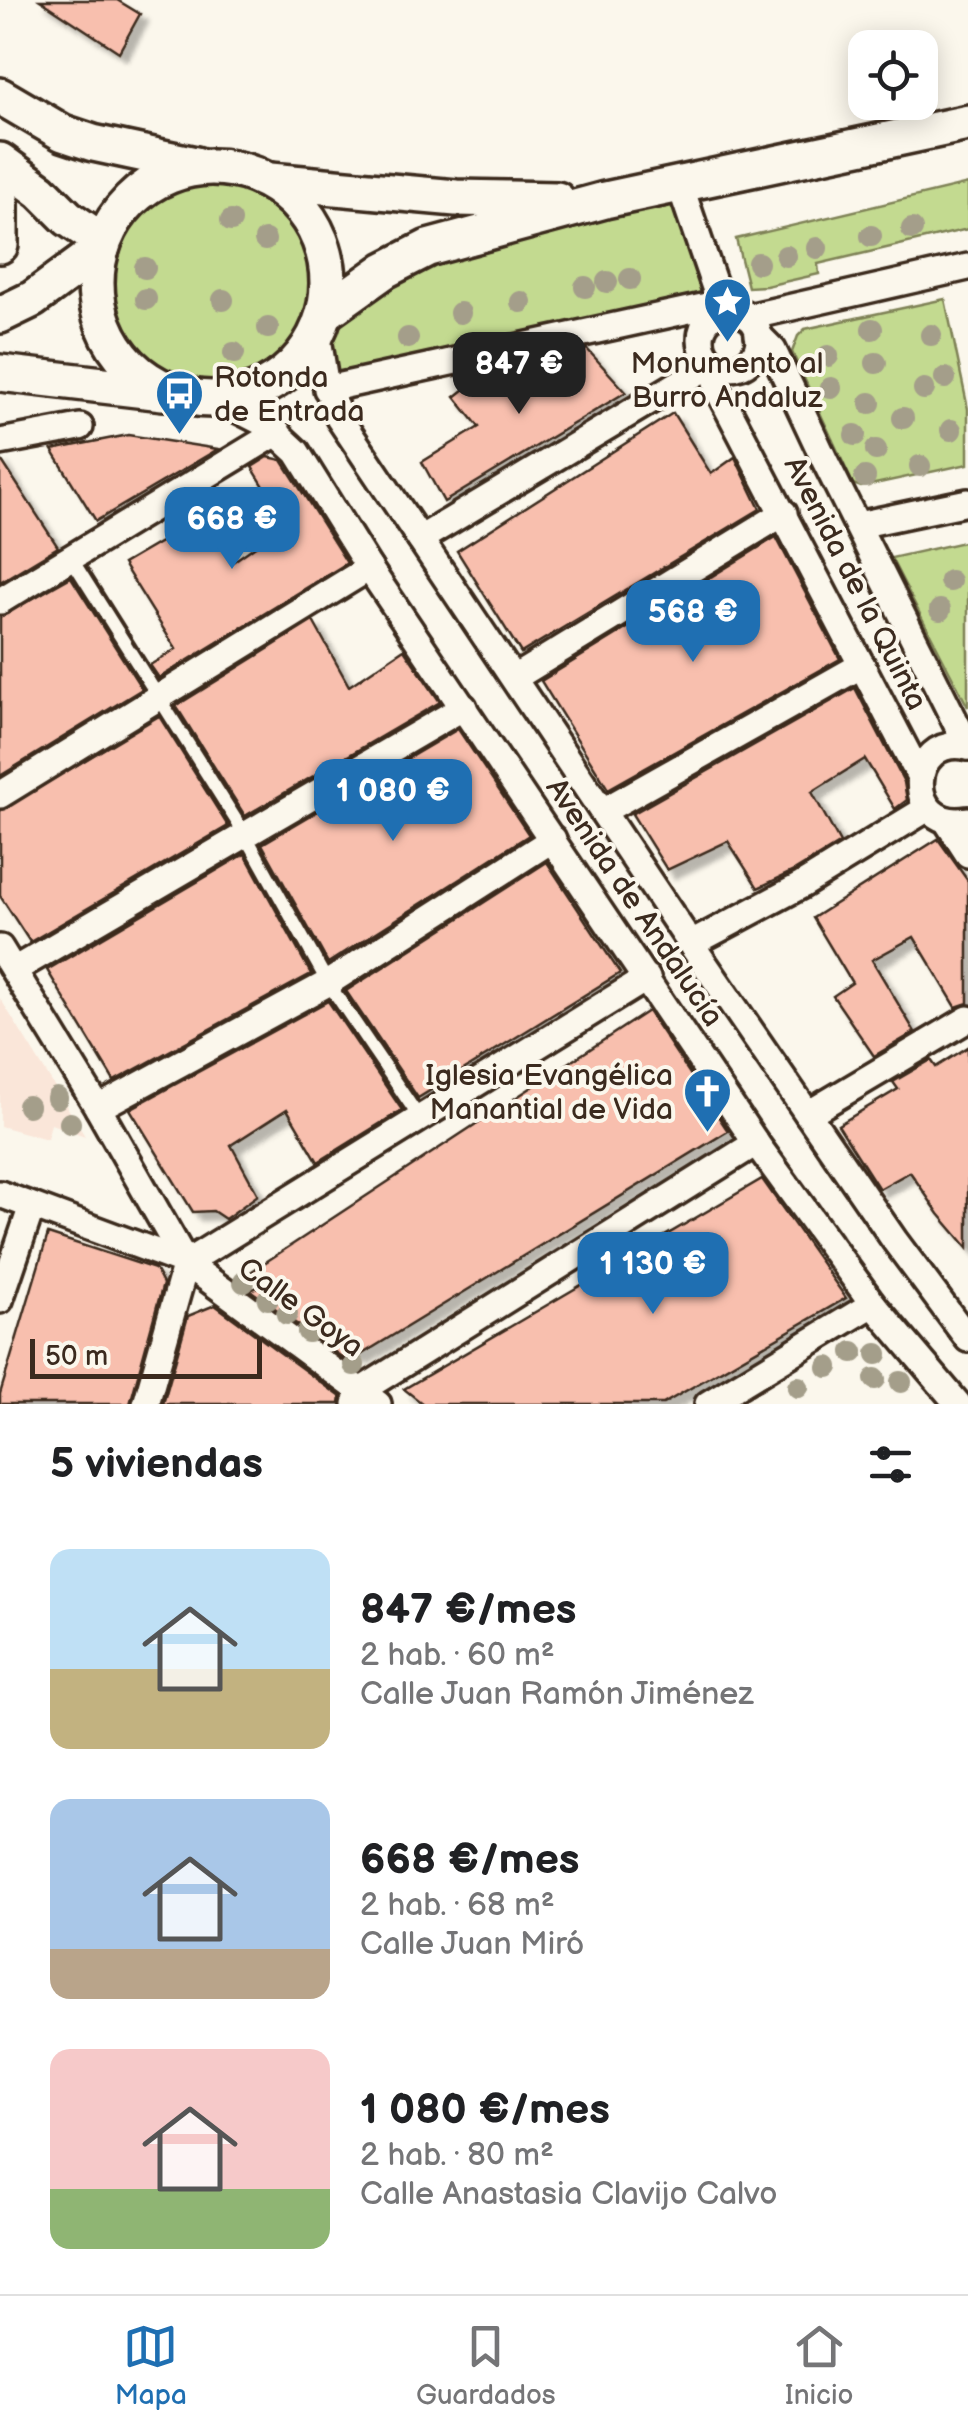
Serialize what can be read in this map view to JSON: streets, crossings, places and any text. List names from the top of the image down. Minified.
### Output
{"streets":{"street":["Avenida de la Quinta","Avenida de Andalucía","Calle Goya"]},"places":{"place":["Monumento al Burro Andaluz"],"bus stop":["Rotonda de Entrada"],"church":["Iglesia Evangélica Manantial de Vida"]},"scale_bar":"50 m","page":{"price":["847 €","668 €","568 €","1 080 €","1 130 €"],"scale":"50 m","heading":"5 viviendas","list":[{"name":"847 €/mes","note":"2 hab. · 60 m² · Calle Juan Ramón Jiménez"},{"name":"668 €/mes","note":"2 hab. · 68 m² · Calle Juan Miró"},{"name":"1 080 €/mes","note":"2 hab. · 80 m² · Calle Anastasia Clavijo Calvo"}],"tabs":["Mapa","Guardados","Inicio"]}}
